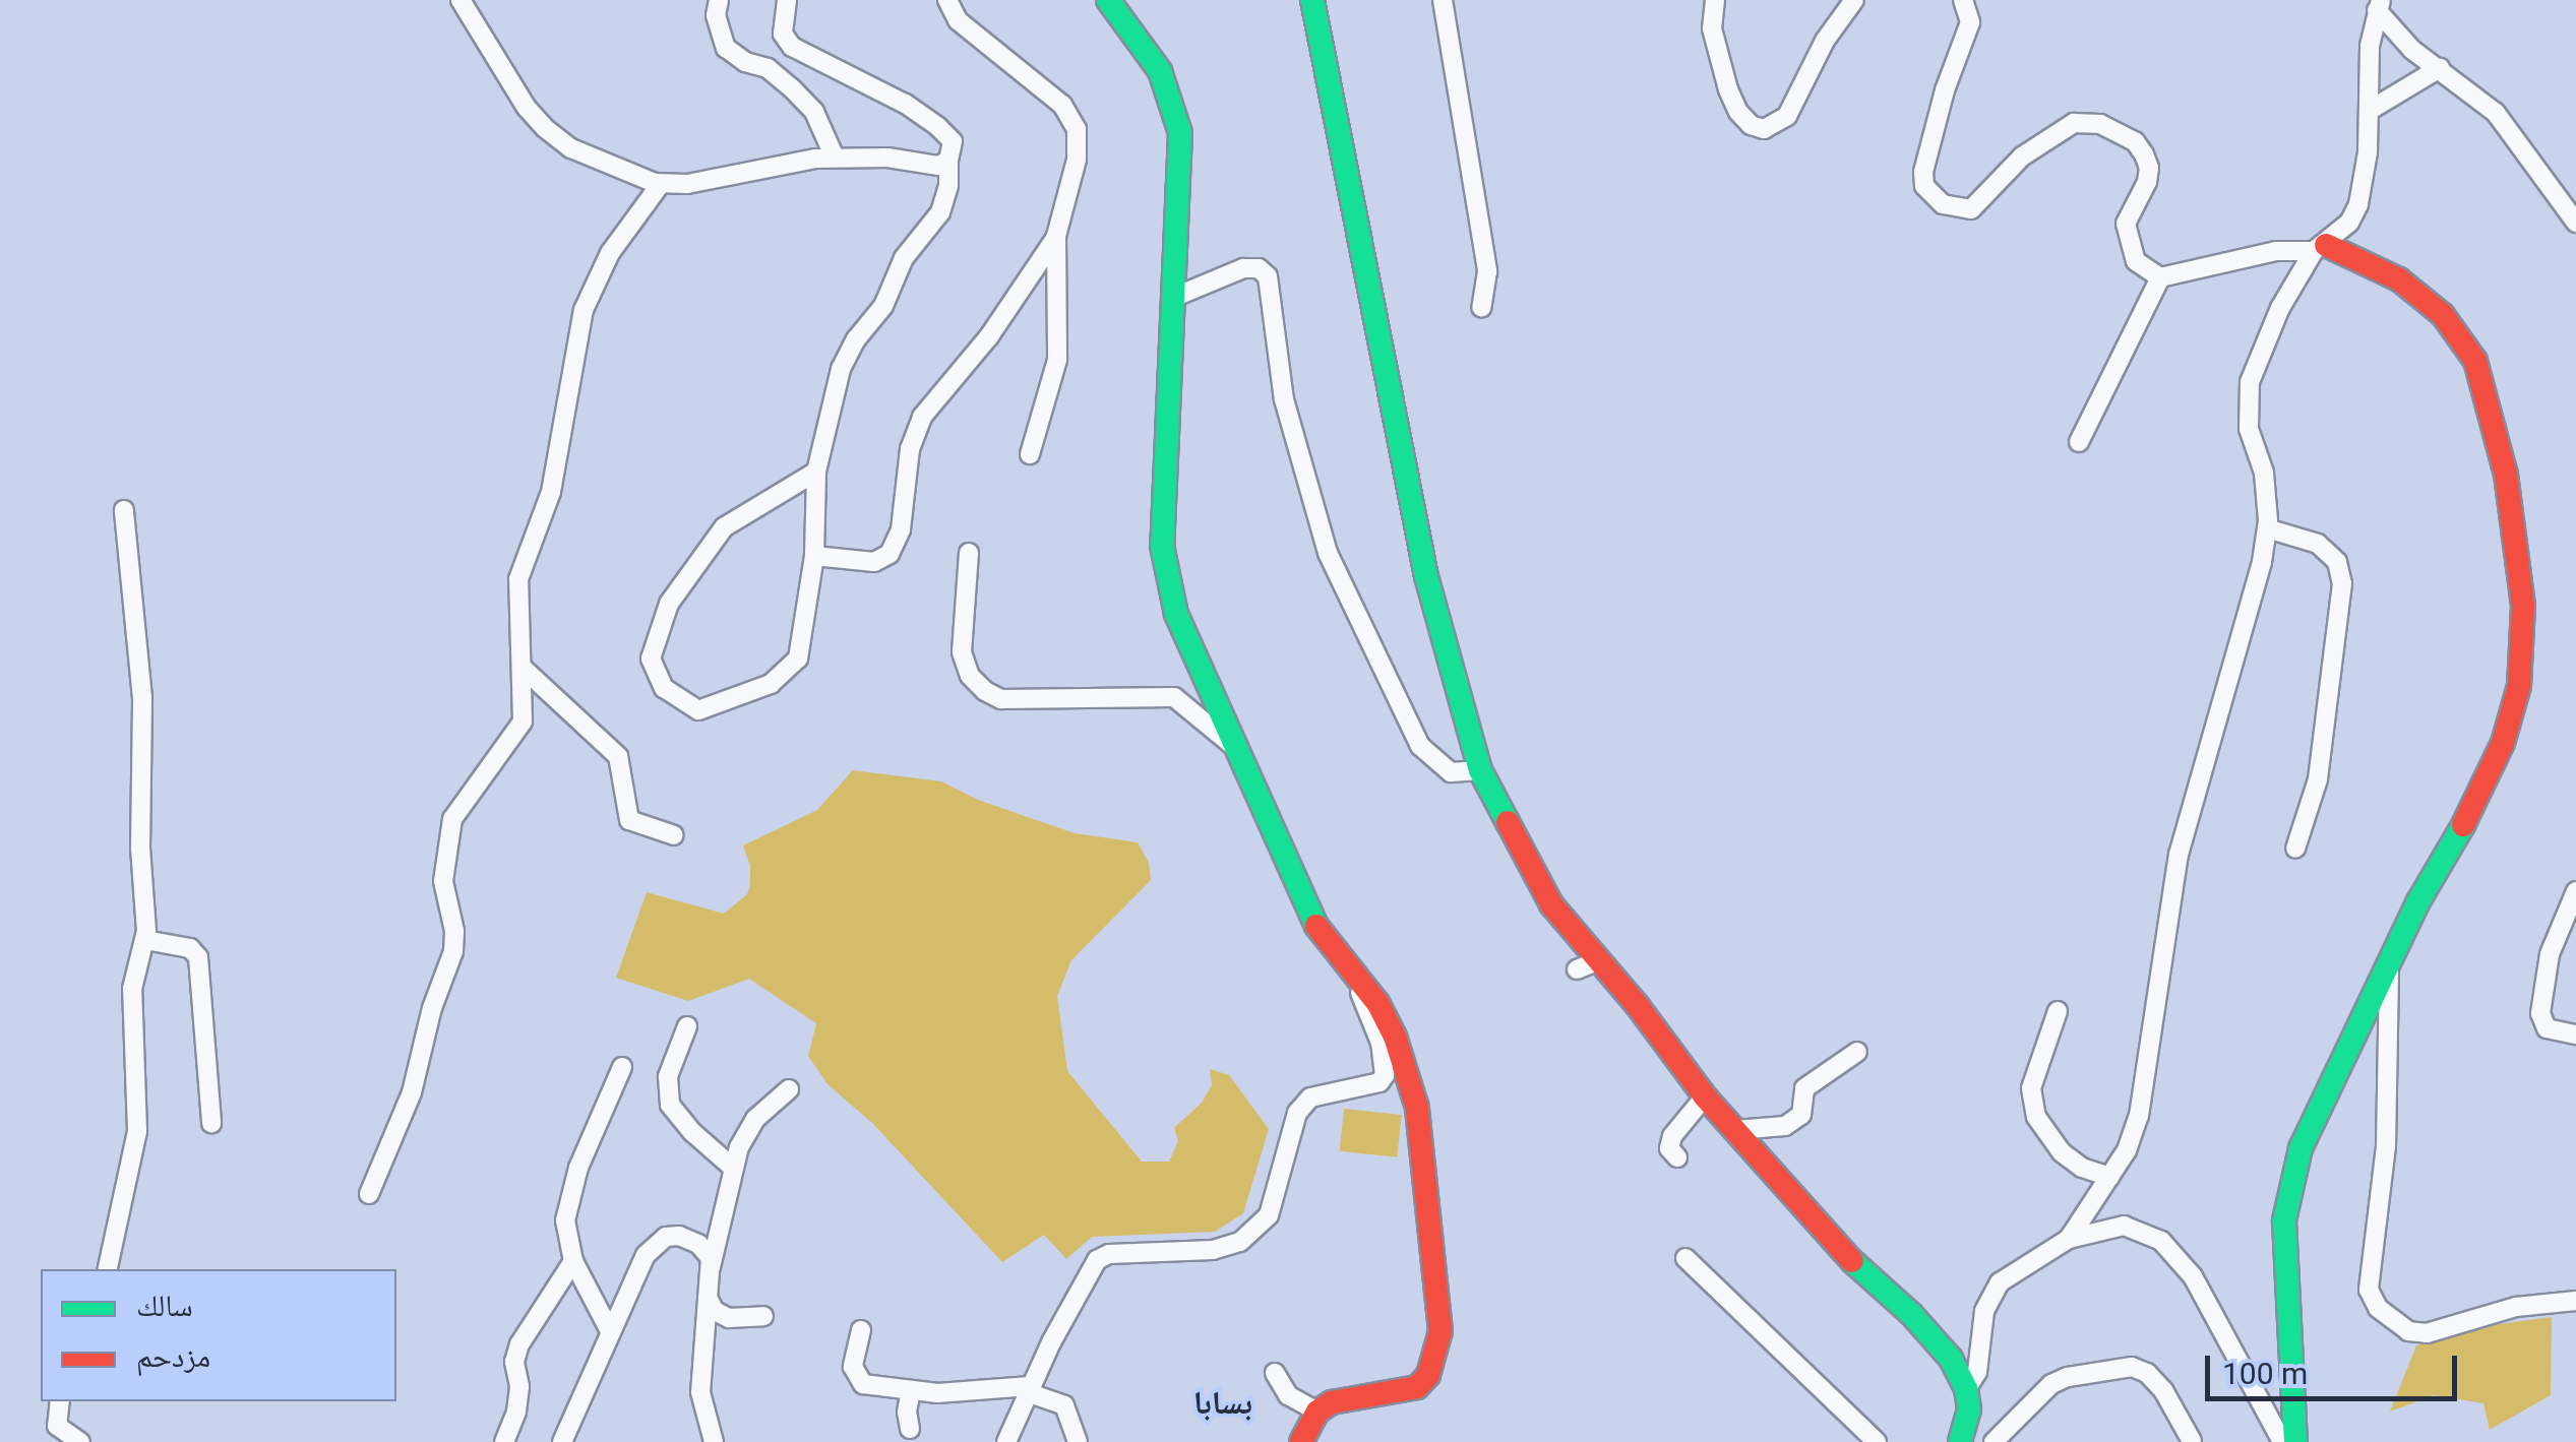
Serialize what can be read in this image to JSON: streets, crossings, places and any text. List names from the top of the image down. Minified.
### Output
{"districts":["بسابا"],"legend":["سالك","مزدحم"],"scale_bar":"100 m"}
